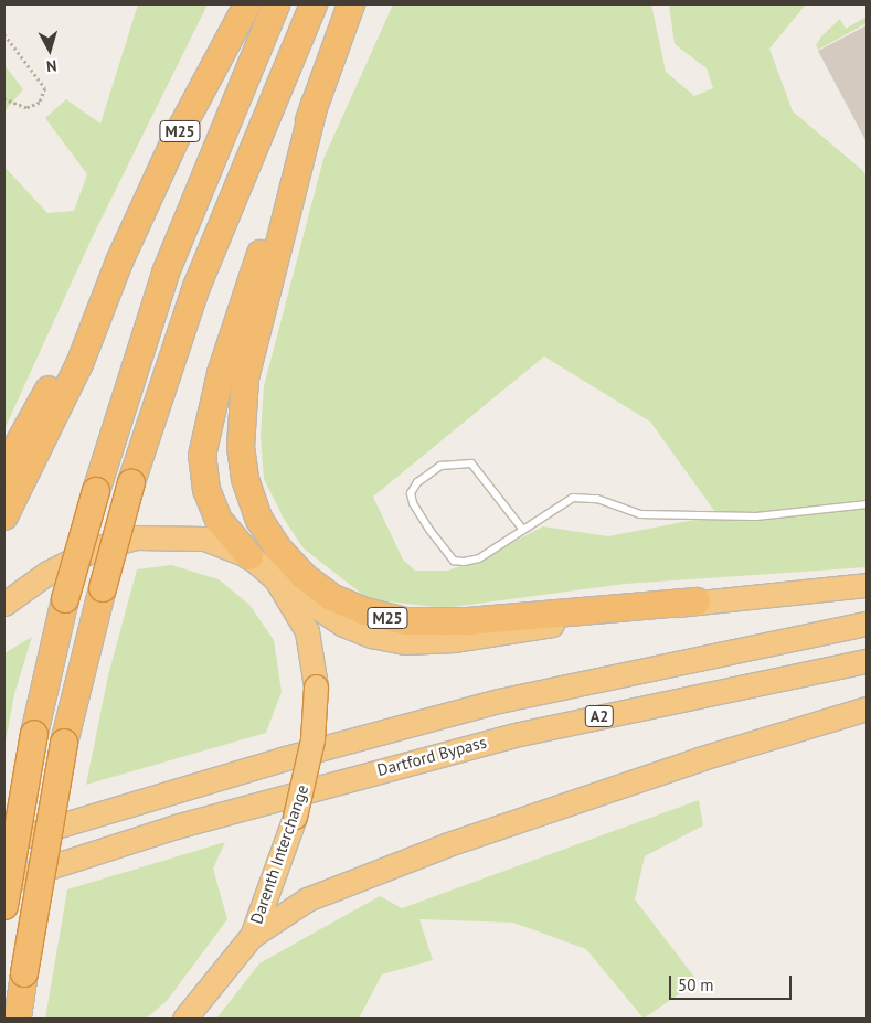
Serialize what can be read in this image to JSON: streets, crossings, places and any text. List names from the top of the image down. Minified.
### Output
{"streets":{"highway":["M25","A2","Dartford Bypass","Darenth Interchange"]},"crossings":[["M25","Darenth Interchange"]],"scale_bar":"50 m","north":"bottom"}
